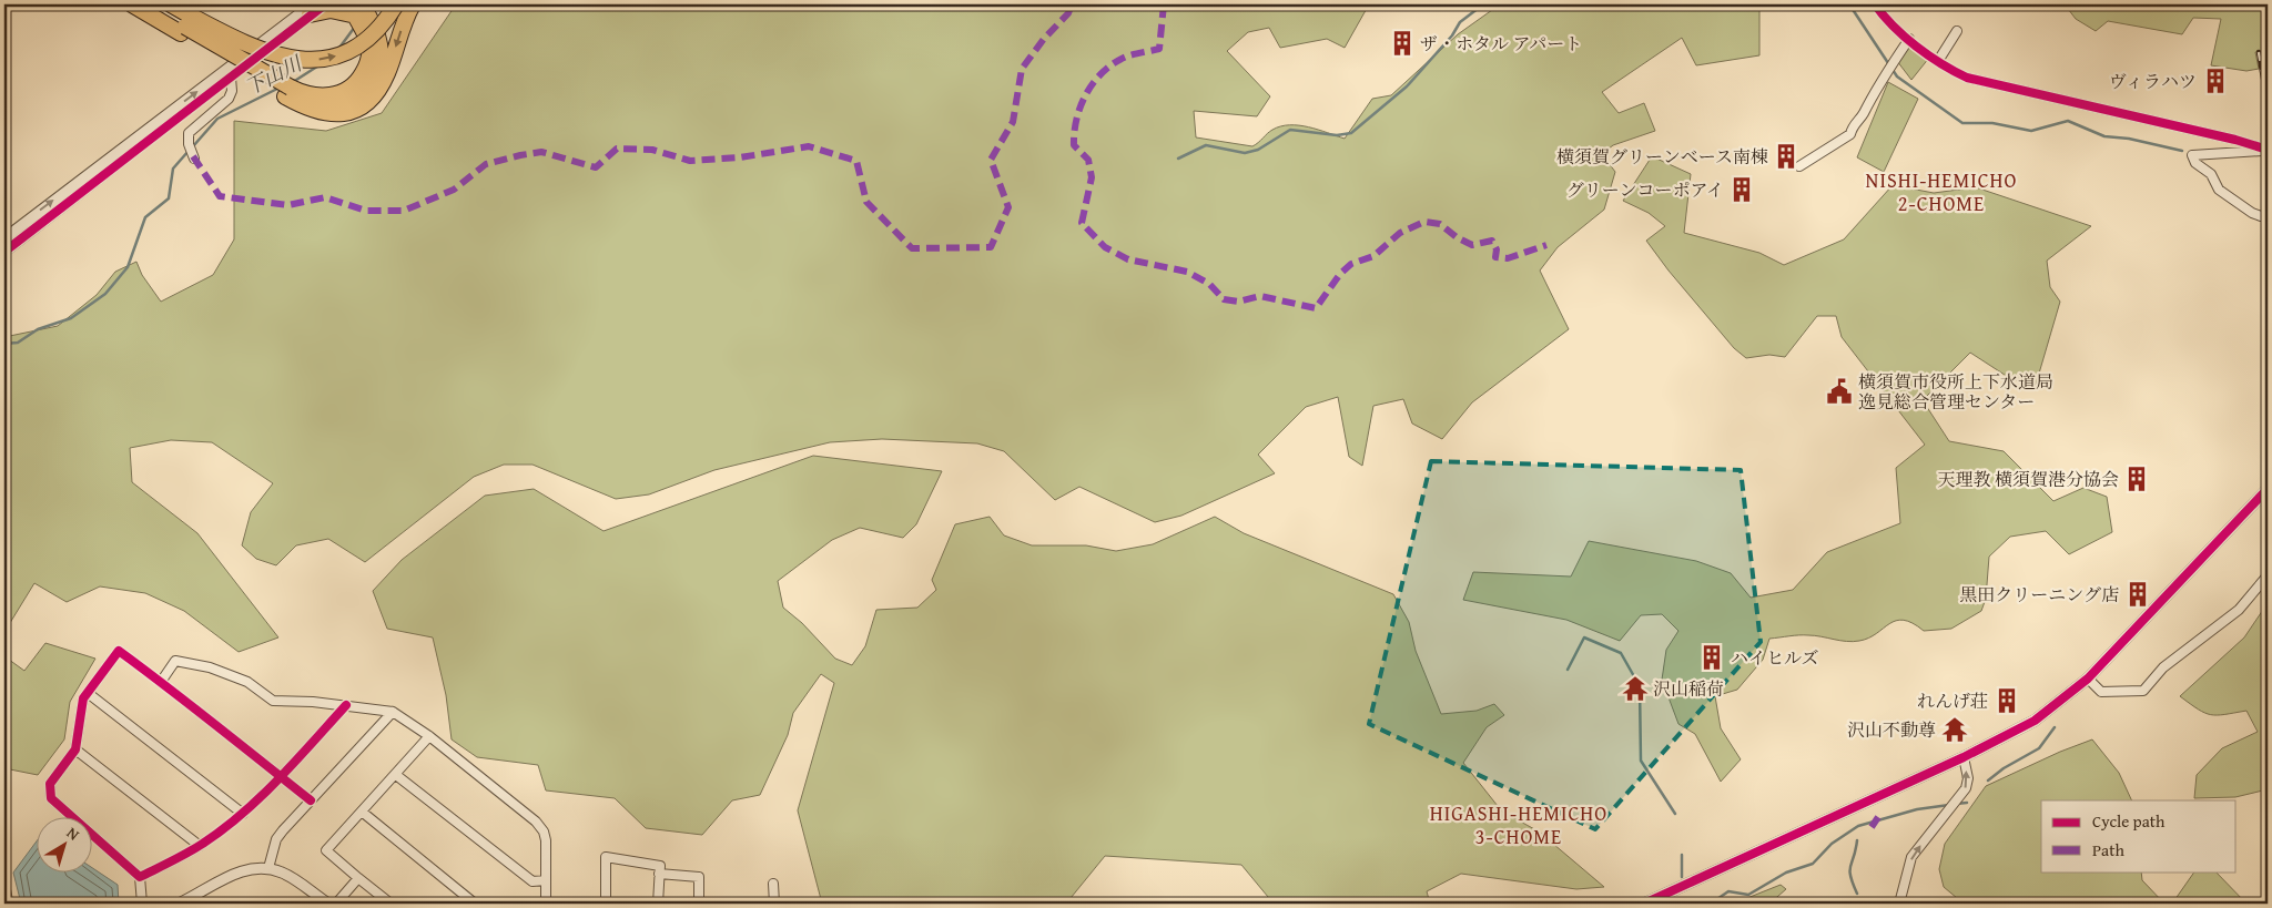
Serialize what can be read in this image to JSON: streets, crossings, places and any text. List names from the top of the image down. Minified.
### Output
{"districts":["NISHI-HEMICHO 2-CHOME","HIGASHI-HEMICHO 3-CHOME"],"water":["下山川"],"places":{"building":["ザ・ホタル アパート","ヴィラハツ","横須賀グリーンベース南棟","グリーンコーポアイ","天理教 横須賀港分協会","黒田クリーニング店","ハイヒルズ","れんげ荘"],"public building":["横須賀市役所上下水道局 逸見総合管理センター"],"temple":["沢山稲荷","沢山不動尊"]},"legend":["Cycle path","Path"],"north":"top right"}
